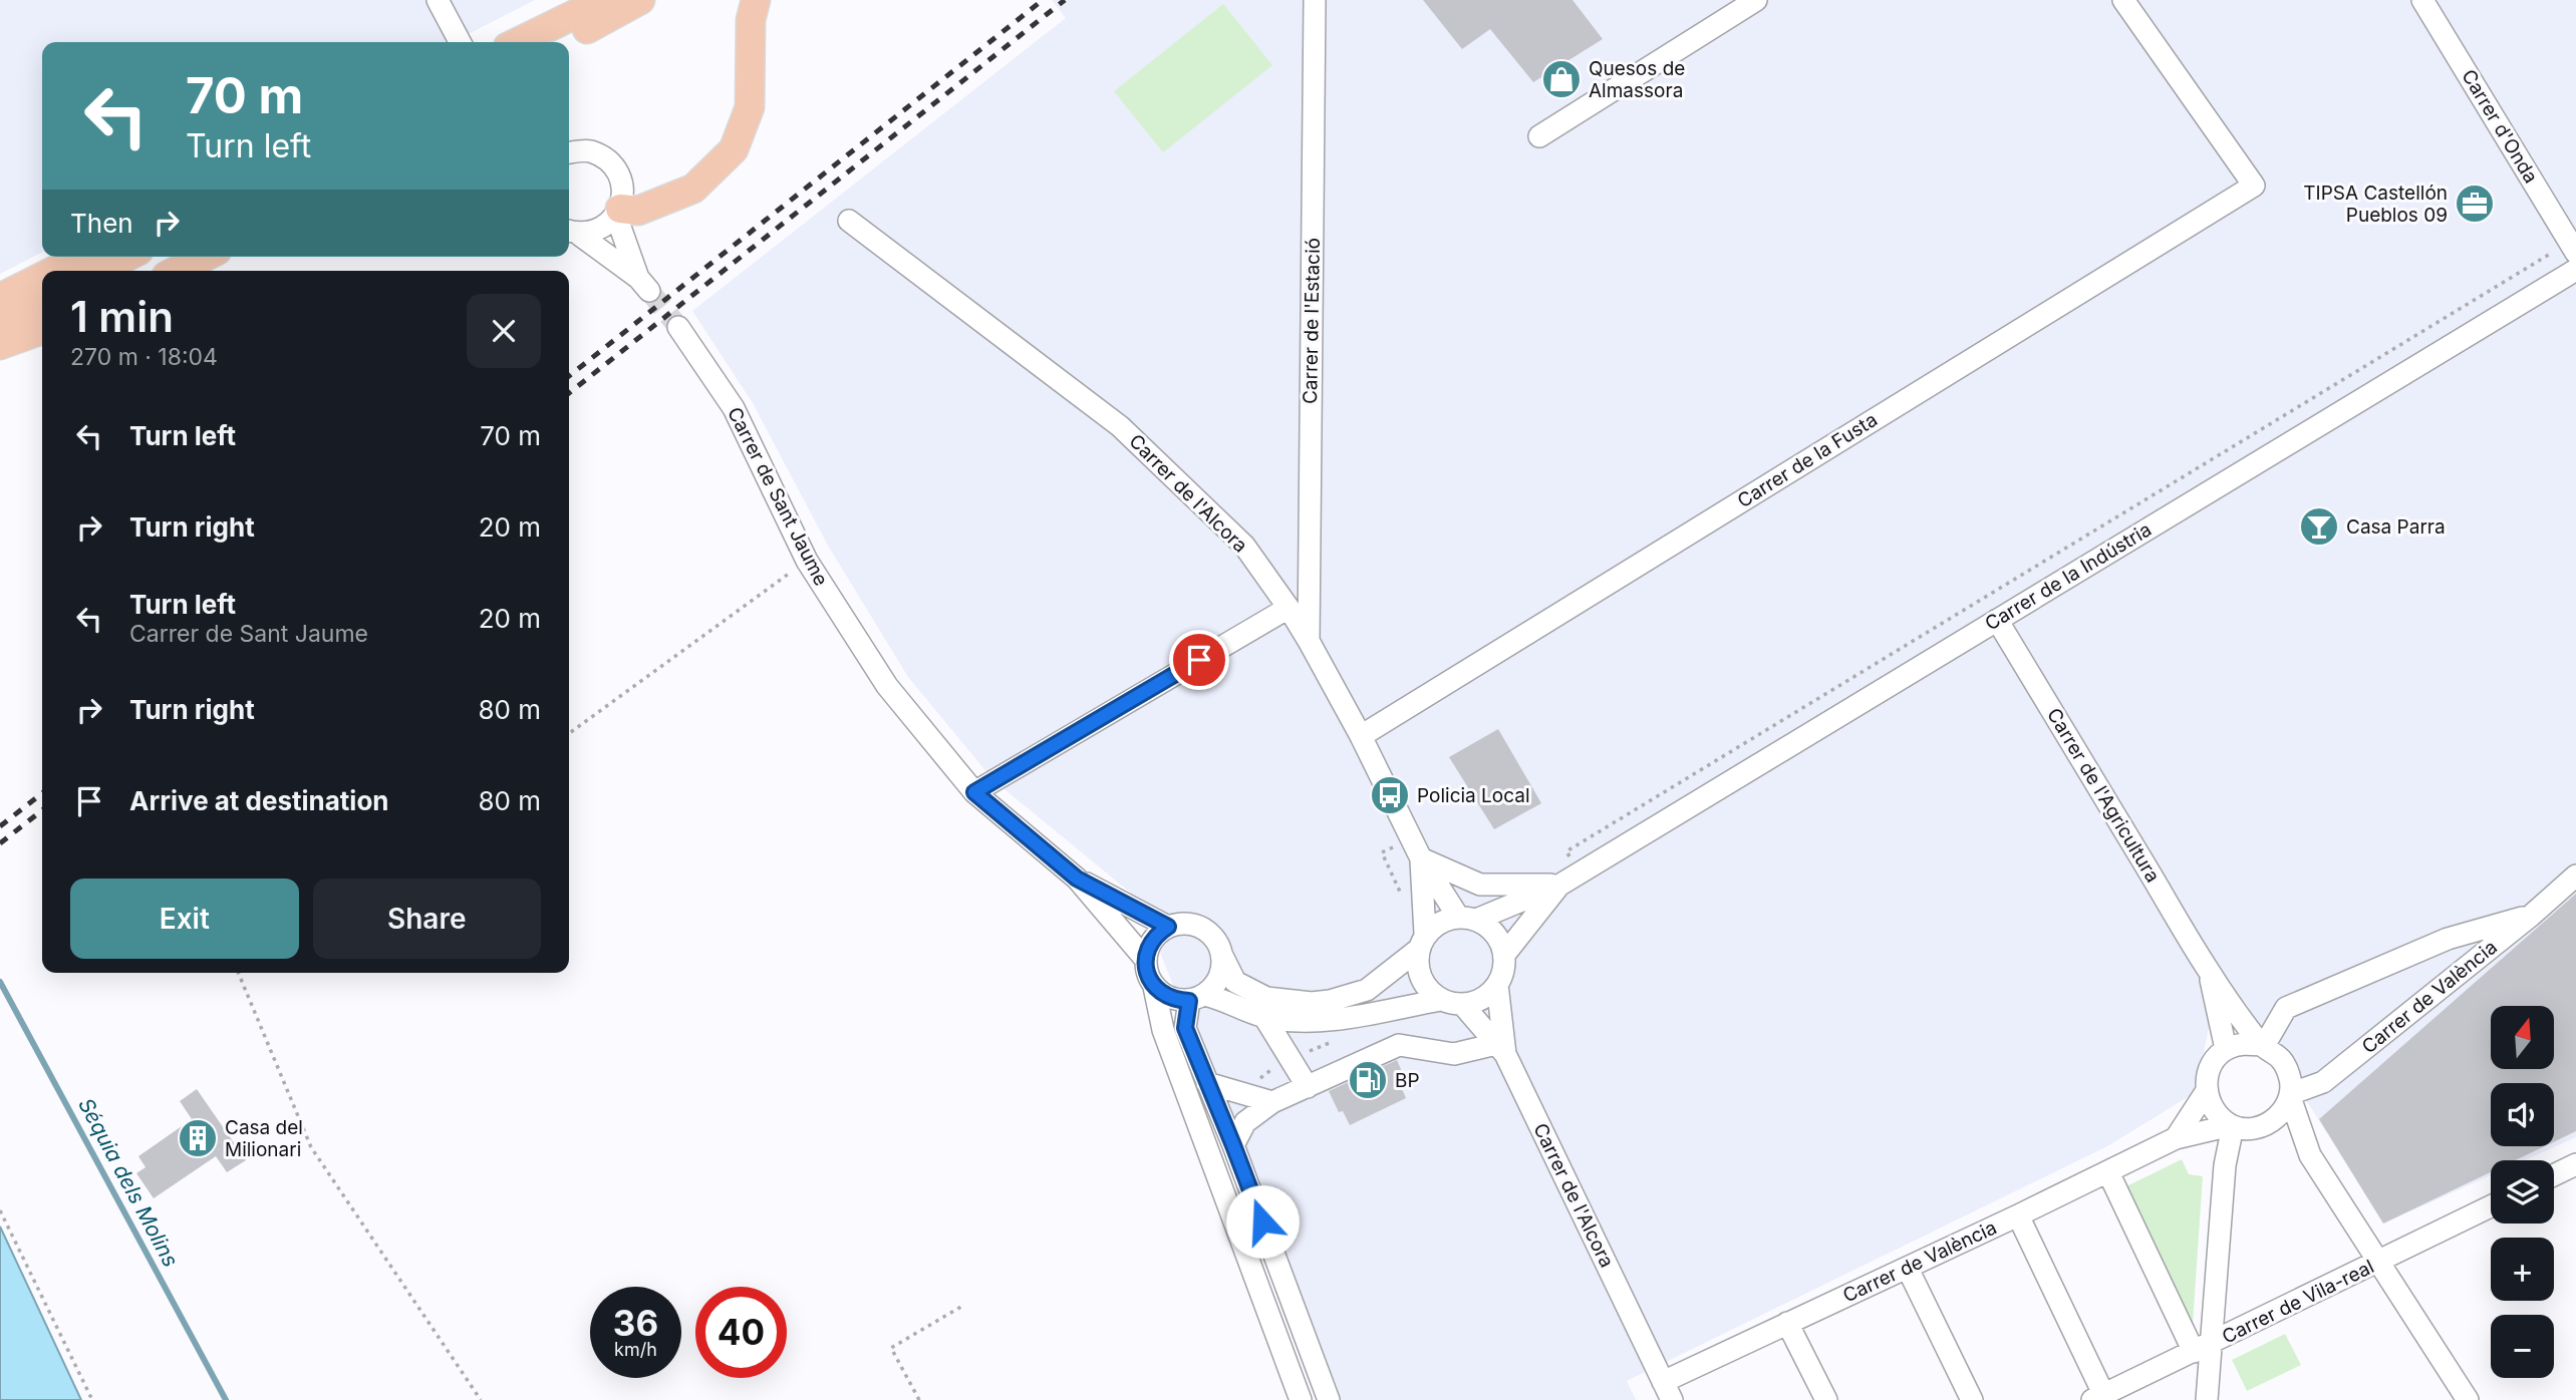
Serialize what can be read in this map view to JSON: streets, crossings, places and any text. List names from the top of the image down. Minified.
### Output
{"streets":{"street":["Carrer d'Onda","Carrer de l'Estació","Carrer de la Fusta","Carrer de l'Alcora","Carrer de Sant Jaume","Carrer de la Indústria","Carrer de l'Agricultura","Carrer de València","Carrer de Vila-real"]},"crossings":[["Carrer de l'Estació","Carrer de l'Alcora"],["Carrer de la Fusta","Carrer de l'Alcora"],["Carrer de l'Alcora","Carrer de la Indústria"],["Carrer de l'Alcora","Carrer de València"],["Carrer de la Indústria","Carrer de l'Agricultura"],["Carrer de l'Agricultura","Carrer de València"]],"water":["Séquia dels Molins"],"places":{"shop":["Quesos de Almassora"],"office":["TIPSA Castellón Pueblos 09"],"bar":["Casa Parra"],"bus stop":["Policia Local"],"fuel station":["BP"],"building":["Casa del Milionari"]},"north":"top","page":{"turn":["70 m","Turn left"],"then":"Then","heading":["1 min","270 m · 18:04"],"list":[{"name":"Turn left","value":"70 m"},{"name":"Turn right","value":"20 m"},{"name":"Turn left","note":"Carrer de Sant Jaume","value":"20 m"},{"name":"Turn right","value":"80 m"},{"name":"Arrive at destination","value":"80 m"}],"buttons":["Exit","Share"],"map_buttons":["+","−"],"speed":"36 km/h","limit":"40"}}
